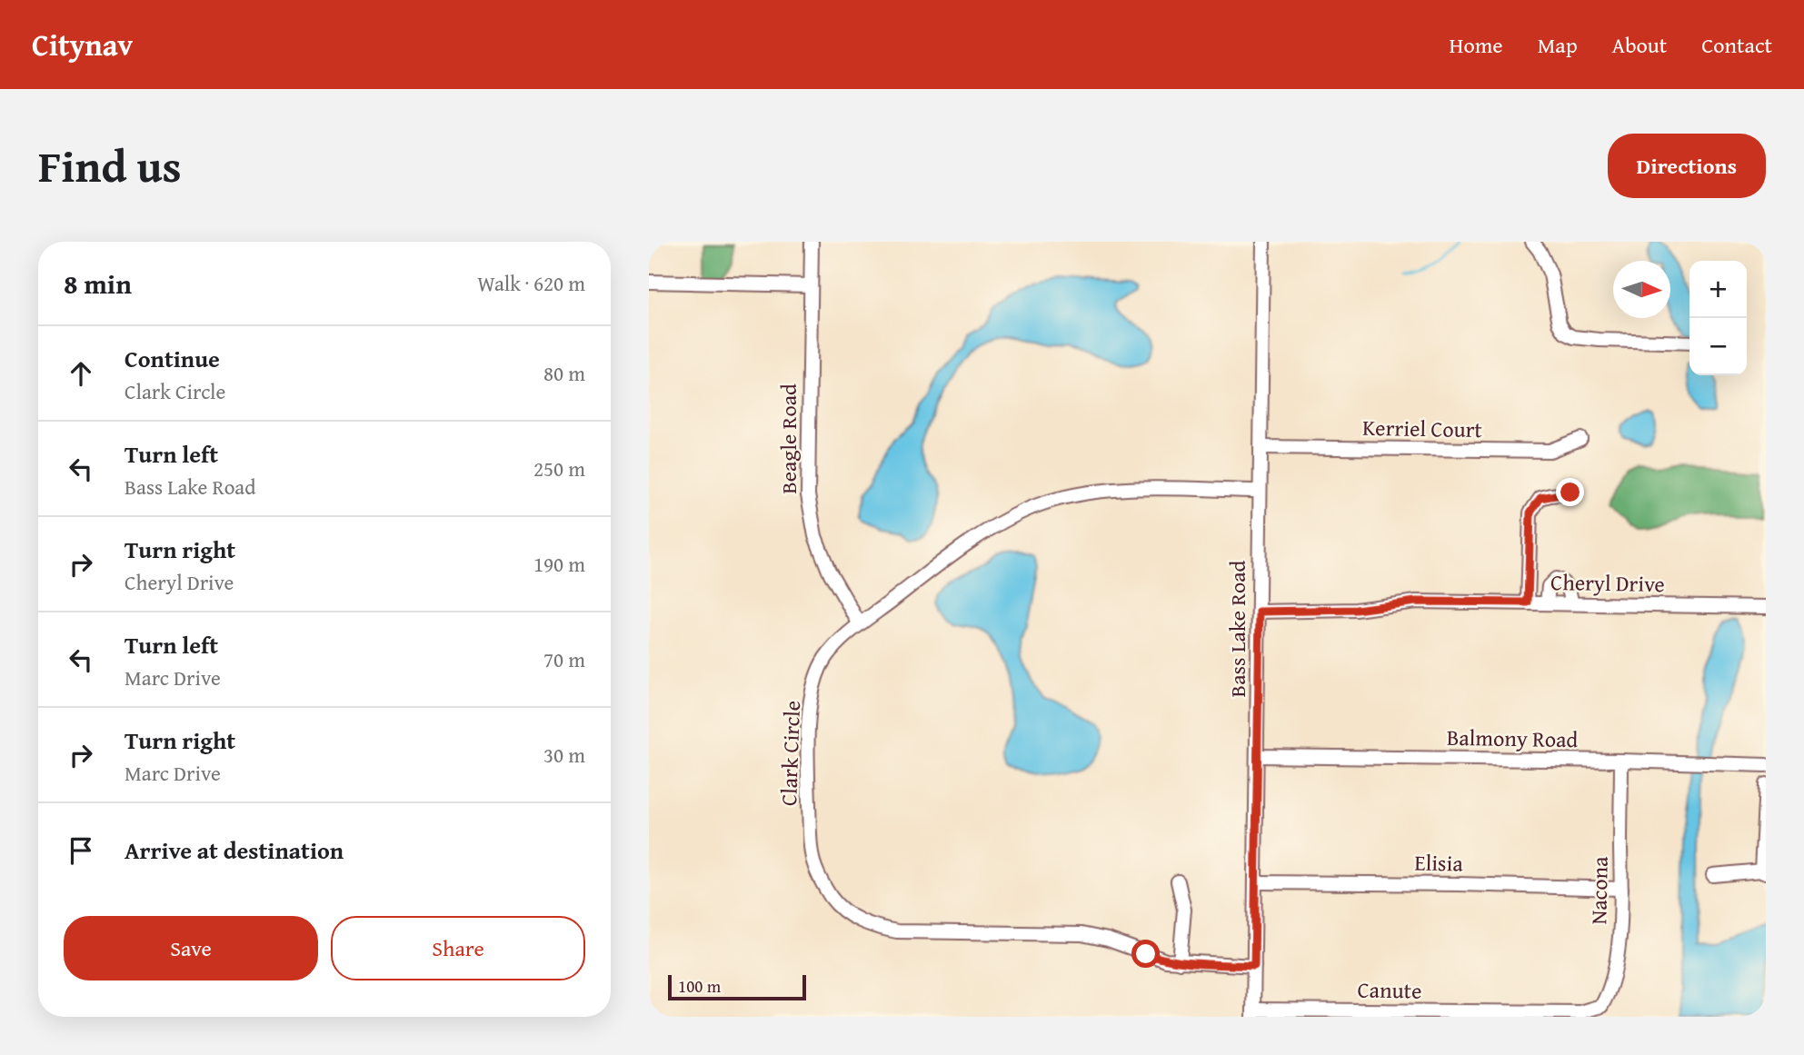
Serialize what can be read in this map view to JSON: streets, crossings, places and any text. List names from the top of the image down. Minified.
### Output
{"streets":{"street":["Kerriel Court","Beagle Road","Cheryl Drive","Bass Lake Road","Balmony Road","Clark Circle","Elisia","Nacona","Canute"]},"crossings":[["Kerriel Court","Bass Lake Road"],["Beagle Road","Clark Circle"],["Cheryl Drive","Bass Lake Road"],["Bass Lake Road","Balmony Road"],["Bass Lake Road","Clark Circle"],["Bass Lake Road","Elisia"],["Bass Lake Road","Canute"],["Balmony Road","Nacona"],["Elisia","Nacona"],["Nacona","Canute"]],"scale_bar":"100 m","north":"right","page":{"header":"Citynav","nav":["Home","Map","About","Contact"],"title":"Find us","buttons":["Directions",["Save","Share"]],"heading":["8 min","Walk · 620 m"],"map_buttons":["+","−"],"list":[["Continue","Clark Circle","80 m"],["Turn left","Bass Lake Road","250 m"],["Turn right","Cheryl Drive","190 m"],["Turn left","Marc Drive","70 m"],["Turn right","Marc Drive","30 m"],"Arrive at destination"],"scale":"100 m"}}
